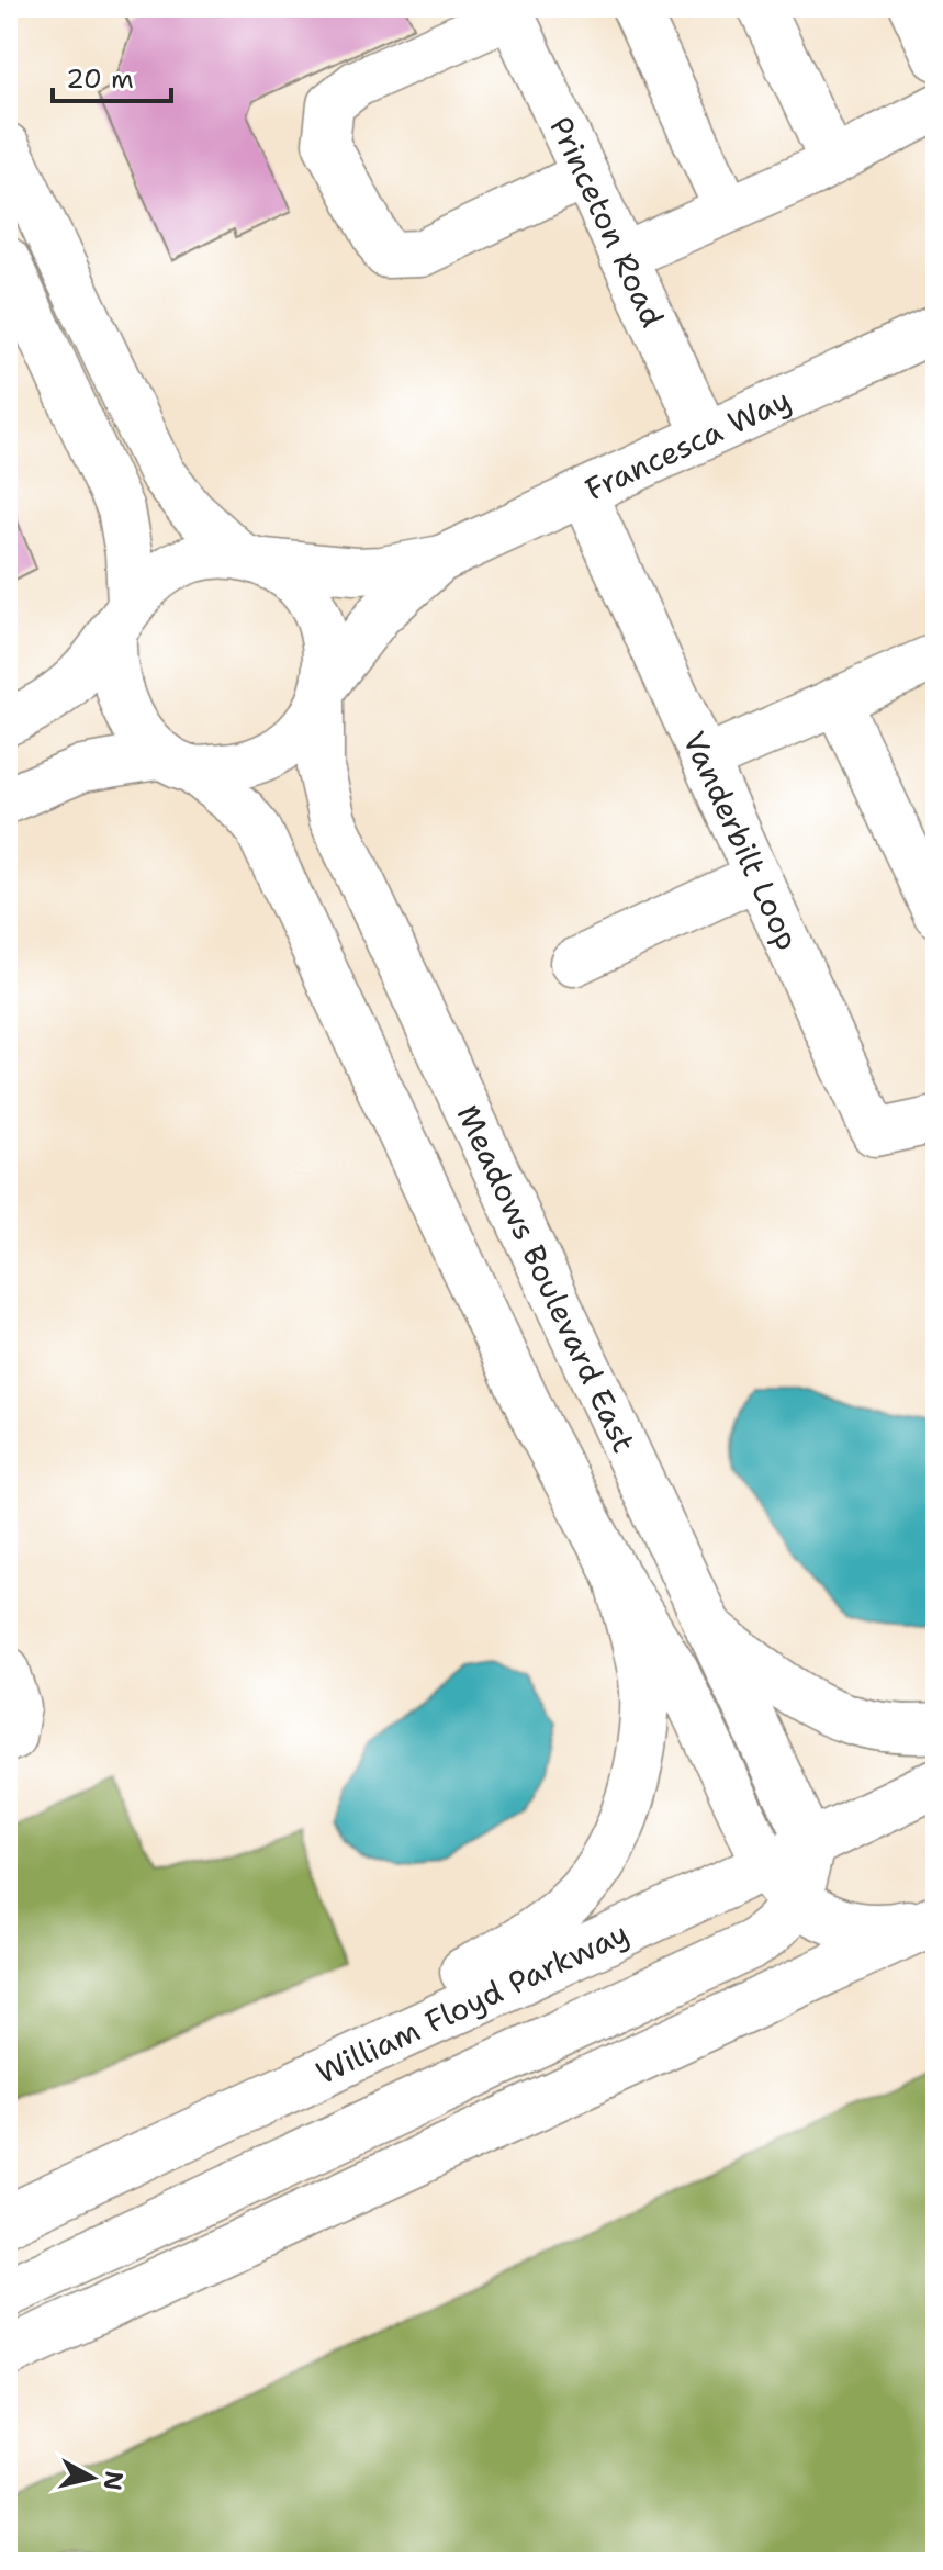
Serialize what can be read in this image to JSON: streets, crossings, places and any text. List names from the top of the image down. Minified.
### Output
{"streets":{"highway":["William Floyd Parkway"],"street":["Princeton Road","Francesca Way","Vanderbilt Loop","Meadows Boulevard East"]},"crossings":[["Princeton Road","Francesca Way"],["Francesca Way","Vanderbilt Loop"],["Francesca Way","Meadows Boulevard East"],["Meadows Boulevard East","William Floyd Parkway"]],"scale_bar":"20 m","north":"right"}
